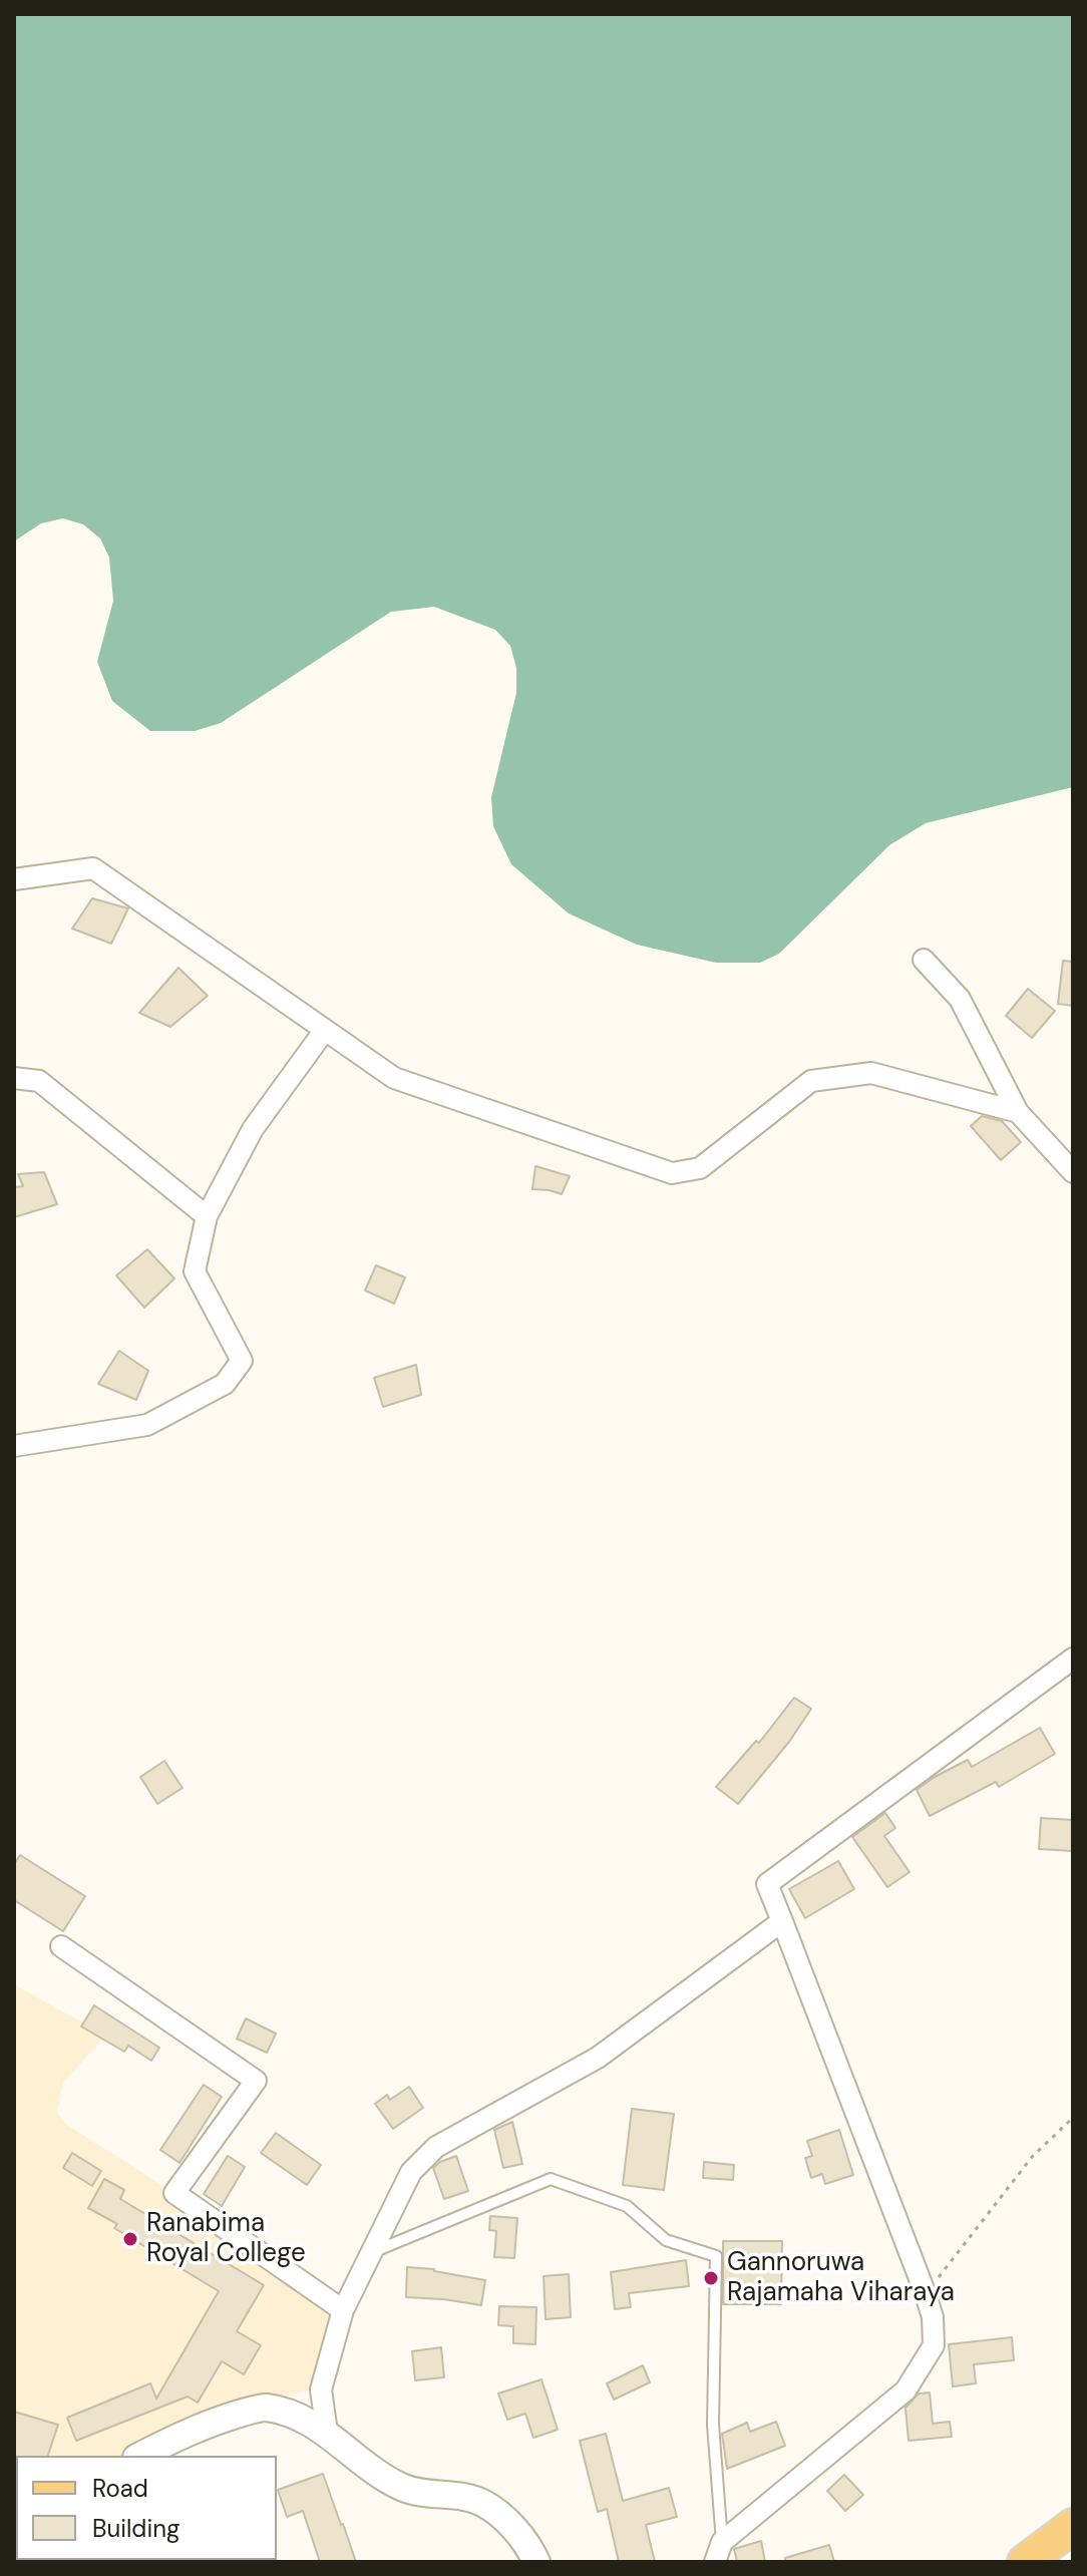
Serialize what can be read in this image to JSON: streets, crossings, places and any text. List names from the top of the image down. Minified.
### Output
{"places":["Ranabima Royal College","Gannoruwa Rajamaha Viharaya"],"legend":["Road","Building"]}
